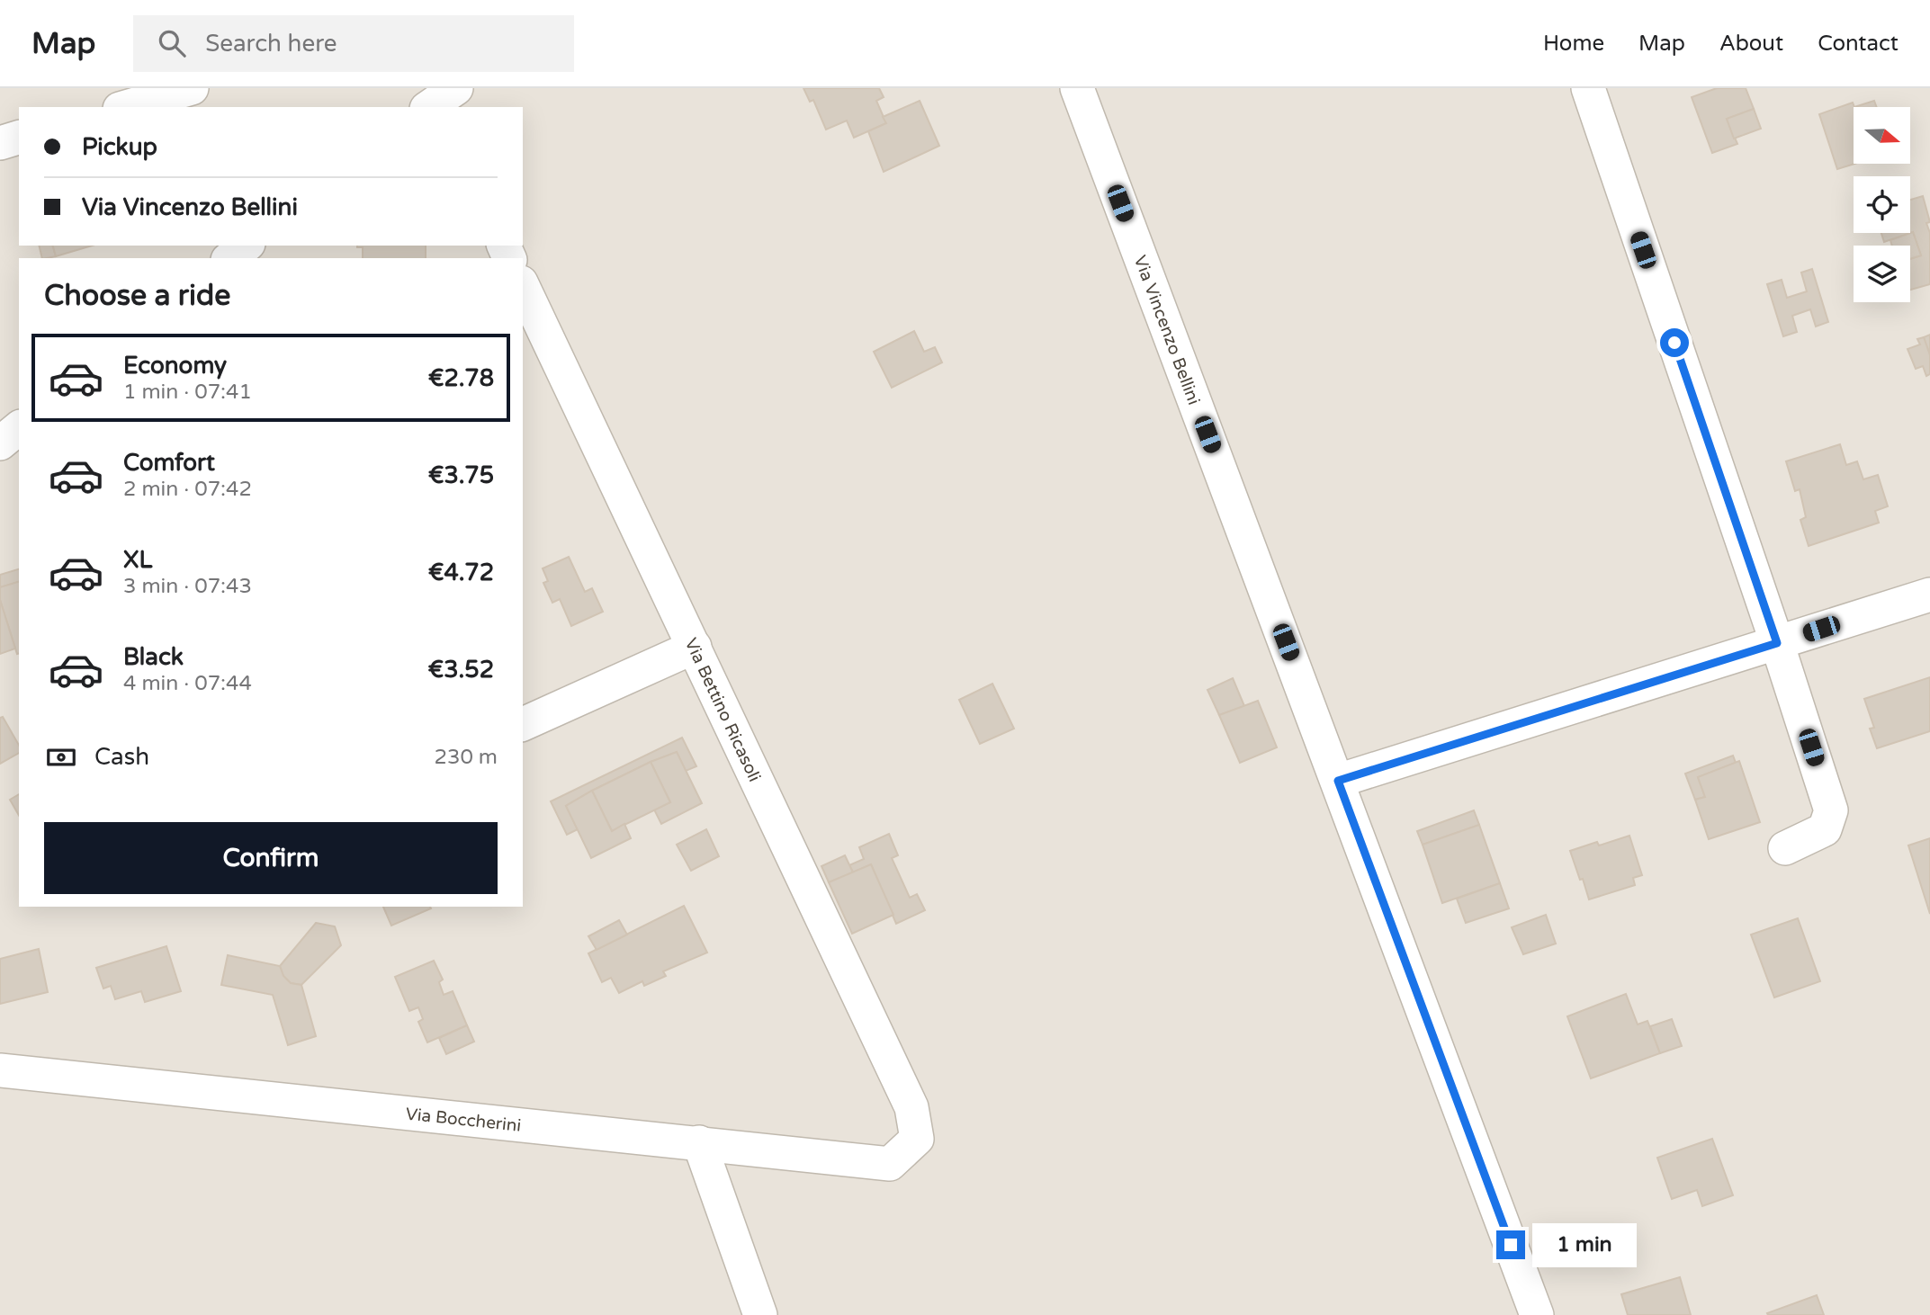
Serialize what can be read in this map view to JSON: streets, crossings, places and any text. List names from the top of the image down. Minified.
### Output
{"streets":{"street":["Via Vincenzo Bellini","Via Bettino Ricasoli","Via Boccherini"]},"crossings":[["Via Bettino Ricasoli","Via Boccherini"]],"north":"right","page":{"header":"Map","search":"Search here","nav":["Home","Map","About","Contact"],"banner":["Pickup","Via Vincenzo Bellini"],"heading":"Choose a ride","list":[{"name":"Economy","note":"1 min · 07:41","value":"€2.78"},{"name":"Comfort","note":"2 min · 07:42","value":"€3.75"},{"name":"XL","note":"3 min · 07:43","value":"€4.72"},{"name":"Black","note":"4 min · 07:44","value":"€3.52"}],"pay":["Cash","230 m"],"buttons":"Confirm","bubble":"1 min"}}
